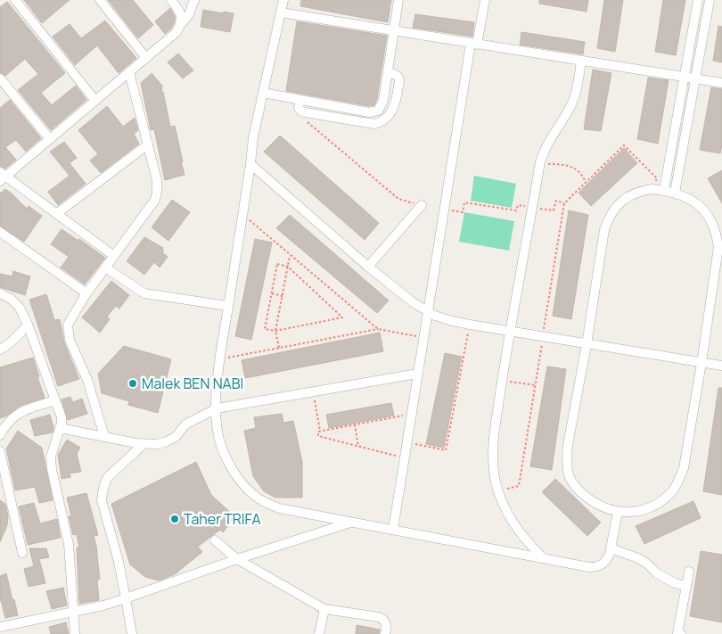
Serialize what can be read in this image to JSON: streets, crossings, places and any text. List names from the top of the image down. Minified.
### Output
{"places":["Malek BEN NABI","Taher TRIFA"]}
